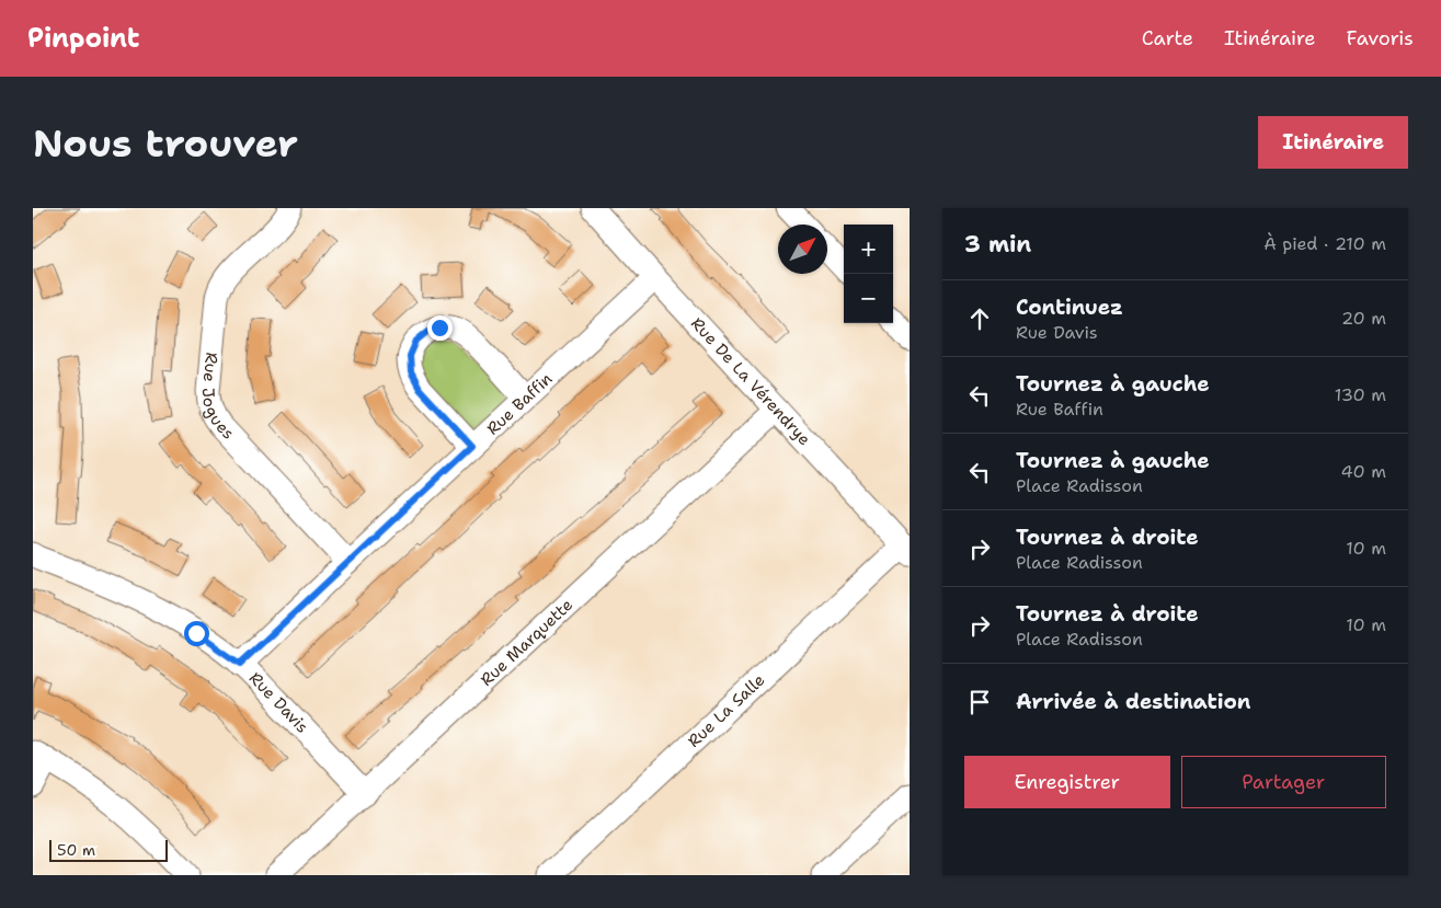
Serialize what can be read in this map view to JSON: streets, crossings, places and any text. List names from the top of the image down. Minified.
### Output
{"streets":{"street":["Rue De La Vérendrye","Rue Jogues","Rue Baffin","Rue Marquette","Rue Davis","Rue La Salle"]},"crossings":[["Rue De La Vérendrye","Rue Baffin"],["Rue De La Vérendrye","Rue Marquette"],["Rue De La Vérendrye","Rue La Salle"],["Rue Jogues","Rue Baffin"],["Rue Baffin","Rue Davis"],["Rue Marquette","Rue Davis"]],"scale_bar":"50 m","north":"top right","page":{"header":"Pinpoint","nav":["Carte","Itinéraire","Favoris"],"buttons":["Itinéraire",["Enregistrer","Partager"]],"title":"Nous trouver","heading":["3 min","À pied · 210 m"],"map_buttons":["+","−"],"list":[["Continuez","Rue Davis","20 m"],["Tournez à gauche","Rue Baffin","130 m"],["Tournez à gauche","Place Radisson","40 m"],["Tournez à droite","Place Radisson","10 m"],["Tournez à droite","Place Radisson","10 m"],"Arrivée à destination"],"scale":"50 m"}}
